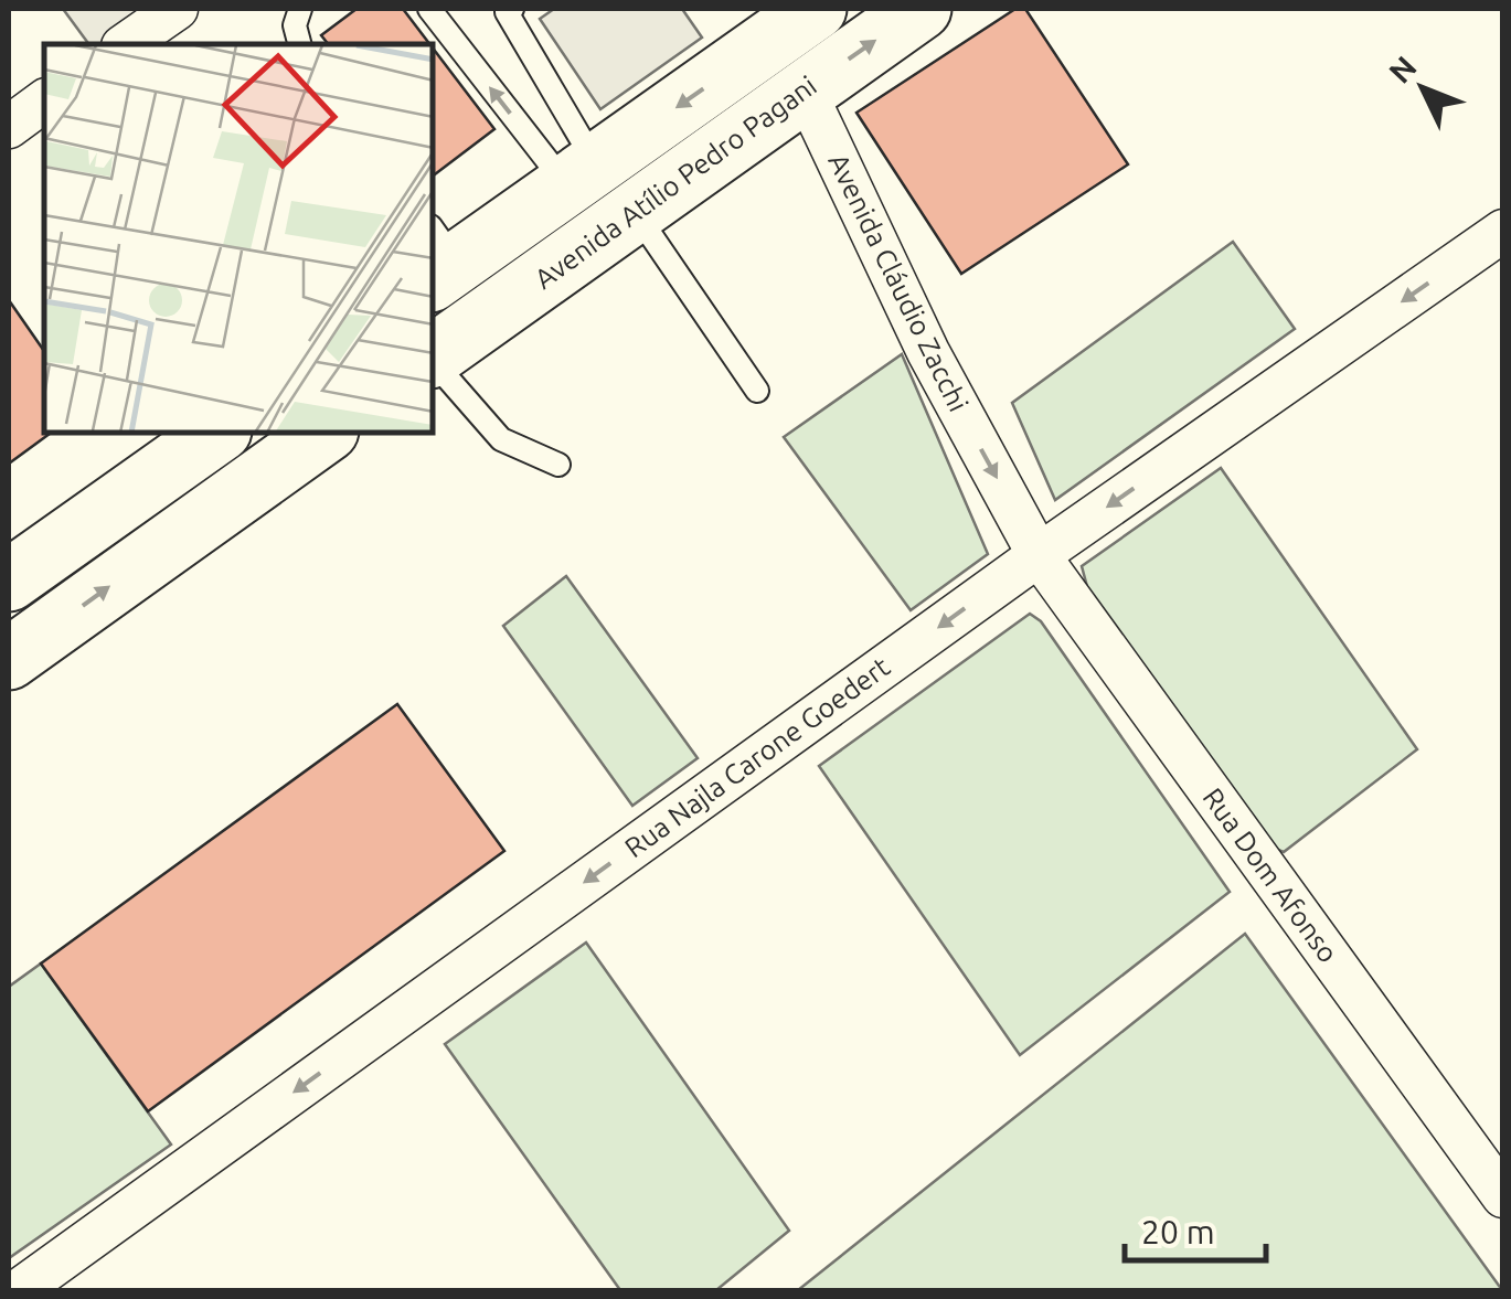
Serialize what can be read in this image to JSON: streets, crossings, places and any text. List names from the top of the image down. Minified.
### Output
{"streets":{"main road":["Avenida Atílio Pedro Pagani","Avenida Cláudio Zacchi"],"street":["Rua Najla Carone Goedert","Rua Dom Afonso"]},"crossings":[["Avenida Atílio Pedro Pagani","Avenida Cláudio Zacchi"],["Avenida Cláudio Zacchi","Rua Najla Carone Goedert"],["Avenida Cláudio Zacchi","Rua Dom Afonso"],["Rua Najla Carone Goedert","Rua Dom Afonso"]],"one_way":["Avenida Cláudio Zacchi","Rua Najla Carone Goedert"],"scale_bar":"20 m","north":"top left"}
